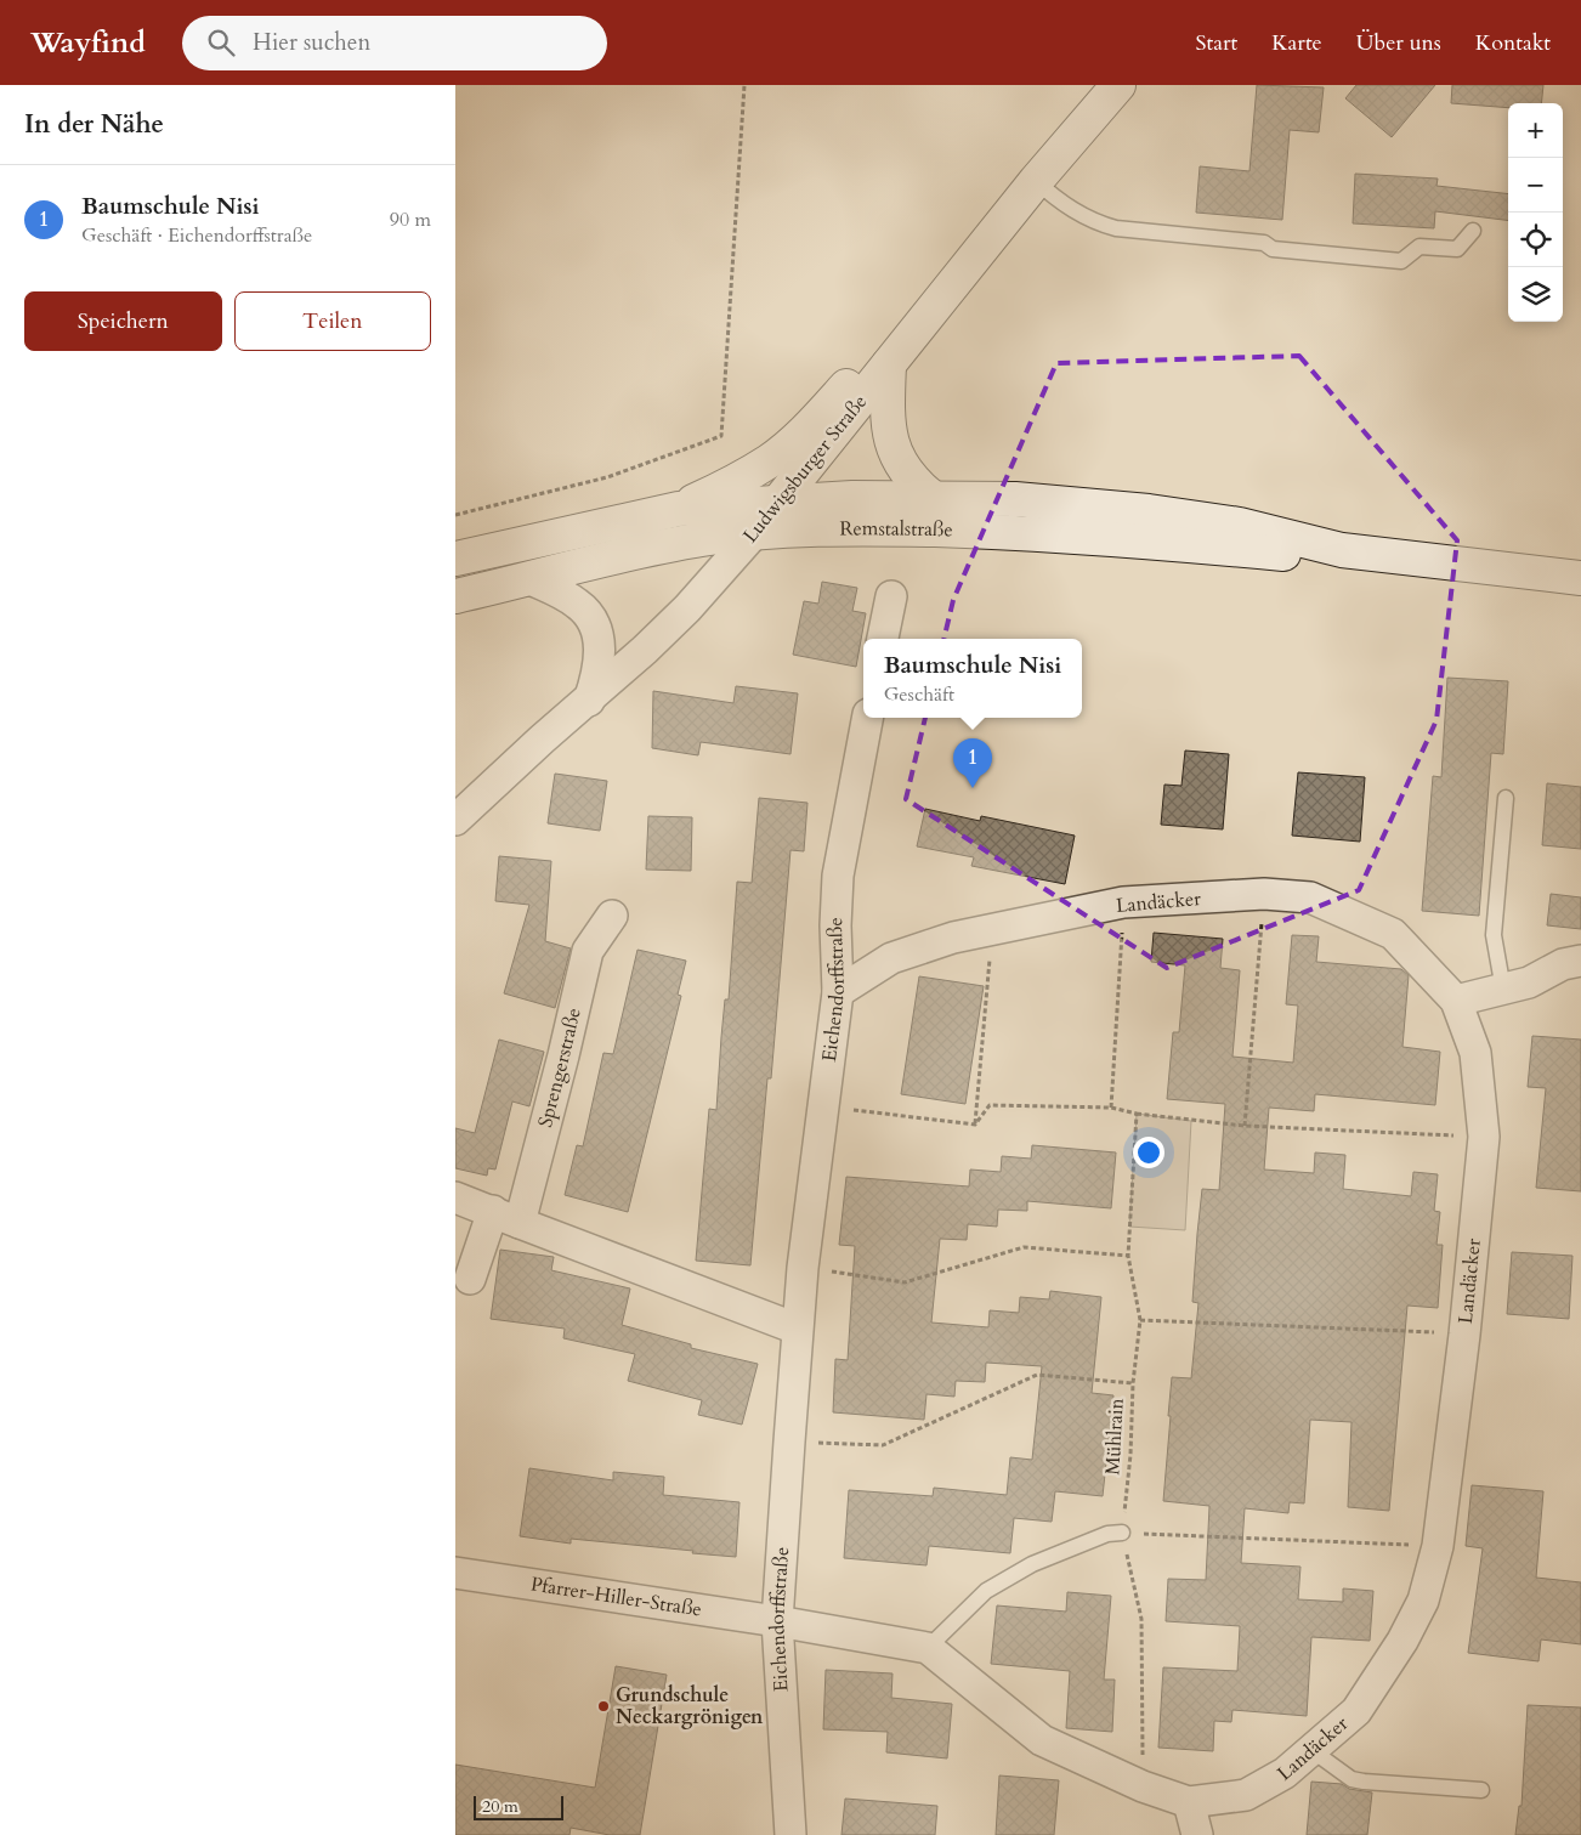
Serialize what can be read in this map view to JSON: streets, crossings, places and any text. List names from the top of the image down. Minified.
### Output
{"streets":{"main road":["Ludwigsburger Straße","Remstalstraße"],"street":["Landäcker","Eichendorffstraße","Sprengerstraße","Pfarrer-Hiller-Straße"],"path":["Mühlrain"]},"crossings":[["Ludwigsburger Straße","Remstalstraße"],["Landäcker","Eichendorffstraße"],["Landäcker","Mühlrain"],["Landäcker","Pfarrer-Hiller-Straße"],["Eichendorffstraße","Pfarrer-Hiller-Straße"]],"places":["Grundschule Neckargrönigen"],"scale_bar":"20 m","page":{"header":"Wayfind","search":"Hier suchen","nav":["Start","Karte","Über uns","Kontakt"],"heading":"In der Nähe","map_buttons":["+","−"],"list":[{"mark":"1","name":"Baumschule Nisi","note":"Geschäft · Eichendorffstraße","value":"90 m"}],"buttons":["Speichern","Teilen"],"popup":["Baumschule Nisi","Geschäft"],"pins":"1","scale":"20 m"}}
